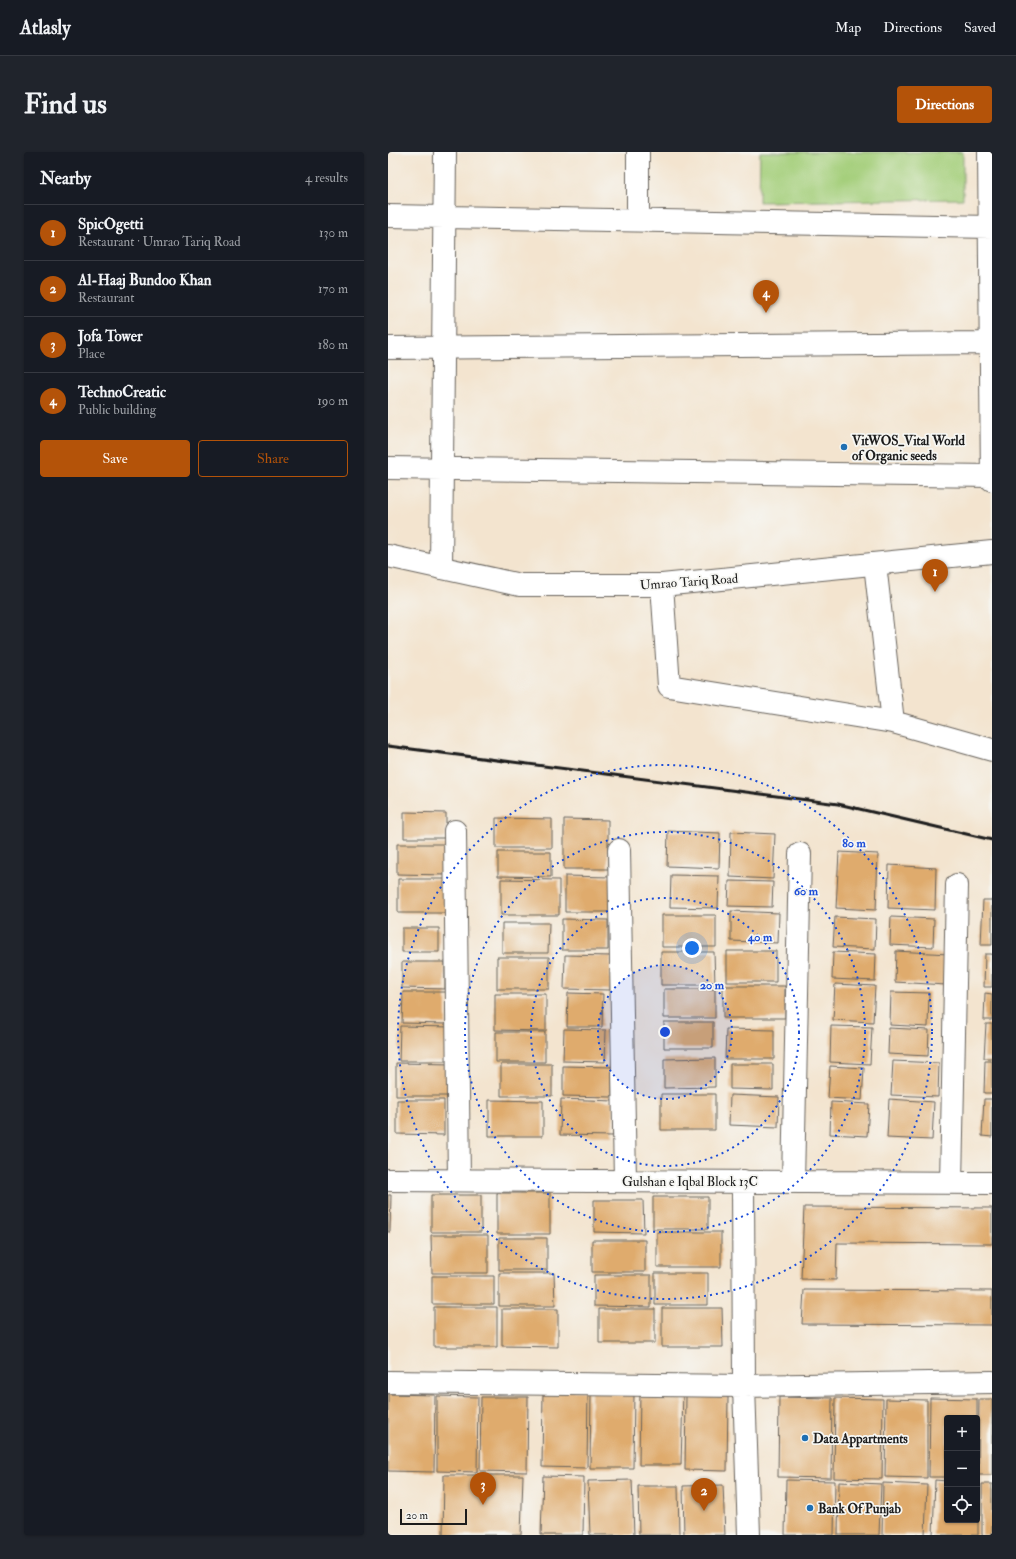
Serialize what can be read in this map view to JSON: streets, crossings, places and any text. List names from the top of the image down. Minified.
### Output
{"streets":{"street":["Umrao Tariq Road","Gulshan e Iqbal Block 13C"]},"places":["VitWOS_Vital World of Organic seeds","Data Appartments","Bank Of Punjab"],"scale_bar":"20 m","page":{"header":"Atlasly","nav":["Map","Directions","Saved"],"buttons":["Directions",["Save","Share"]],"title":"Find us","heading":["Nearby","4 results"],"list":[{"mark":"1","name":"SpicOgetti","note":"Restaurant · Umrao Tariq Road","value":"130 m"},{"mark":"2","name":"Al-Haaj Bundoo Khan","note":"Restaurant","value":"170 m"},{"mark":"3","name":"Jofa Tower","note":"Place","value":"180 m"},{"mark":"4","name":"TechnoCreatic","note":"Public building","value":"190 m"}],"pins":["4","1","3","2"],"map_buttons":["+","−"],"scale":"20 m"},"rings":["80 m","60 m","40 m","20 m"]}
